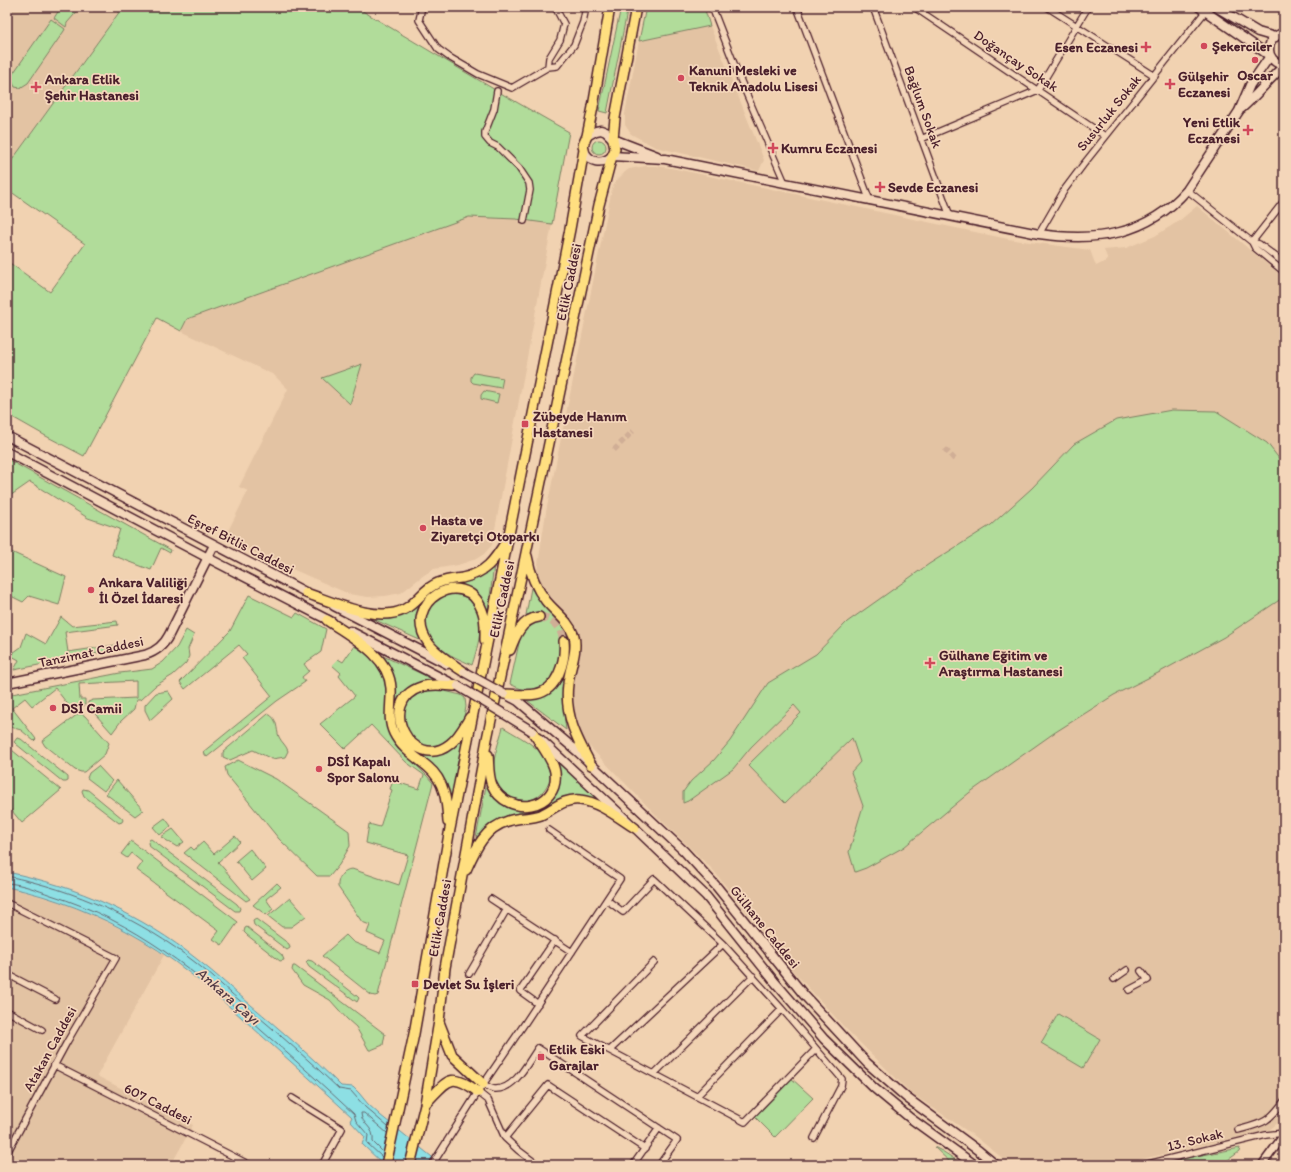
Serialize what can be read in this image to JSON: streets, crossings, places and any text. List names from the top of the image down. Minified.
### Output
{"streets":{"main road":["Etlik Caddesi","Eşref Bitlis Caddesi","Tanzimat Caddesi","Gülhane Caddesi"],"street":["Doğançay Sokak","Bağlum Sokak","Susurluk Sokak","Atakan Caddesi","607 Caddesi","13. Sokak"]},"crossings":[["Doğançay Sokak","Susurluk Sokak"],["Eşref Bitlis Caddesi","Tanzimat Caddesi"],["Eşref Bitlis Caddesi","Gülhane Caddesi"],["Atakan Caddesi","607 Caddesi"]],"water":["Ankara Çayı"],"places":{"other":["Şekerciler","Oscar","Kanuni Mesleki ve Teknik Anadolu Lisesi","Hasta ve Ziyaretçi Otoparkı","Ankara Valiliği İl Özel İdaresi","DSİ Camii","DSİ Kapalı Spor Salonu"],"health":["Esen Eczanesi","Gülşehir Eczanesi","Ankara Etlik Şehir Hastanesi","Yeni Etlik Eczanesi","Kumru Eczanesi","Sevde Eczanesi","Gülhane Eğitim ve Araştırma Hastanesi"],"transit":["Zübeyde Hanım Hastanesi","Devlet Su İşleri","Etlik Eski Garajlar"]}}
